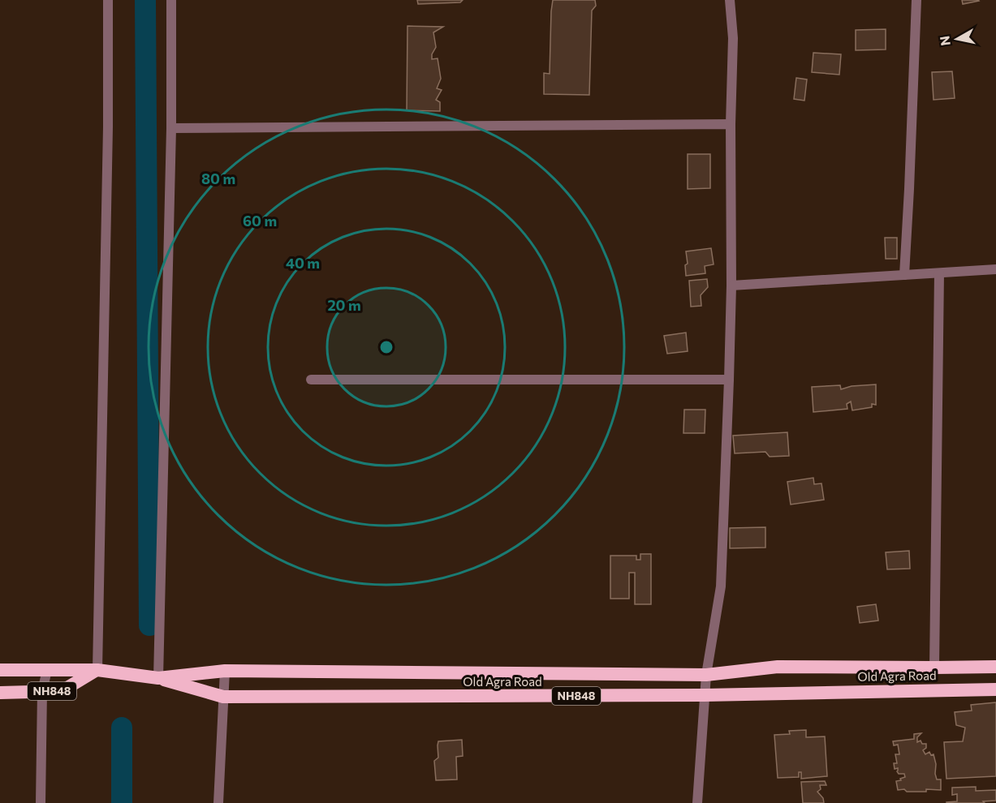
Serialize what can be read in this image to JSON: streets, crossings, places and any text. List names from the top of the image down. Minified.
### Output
{"streets":{"highway":["Old Agra Road","NH848"]},"crossings":[["Old Agra Road","NH848"]],"north":"left","rings":["80 m","60 m","40 m","20 m"]}
